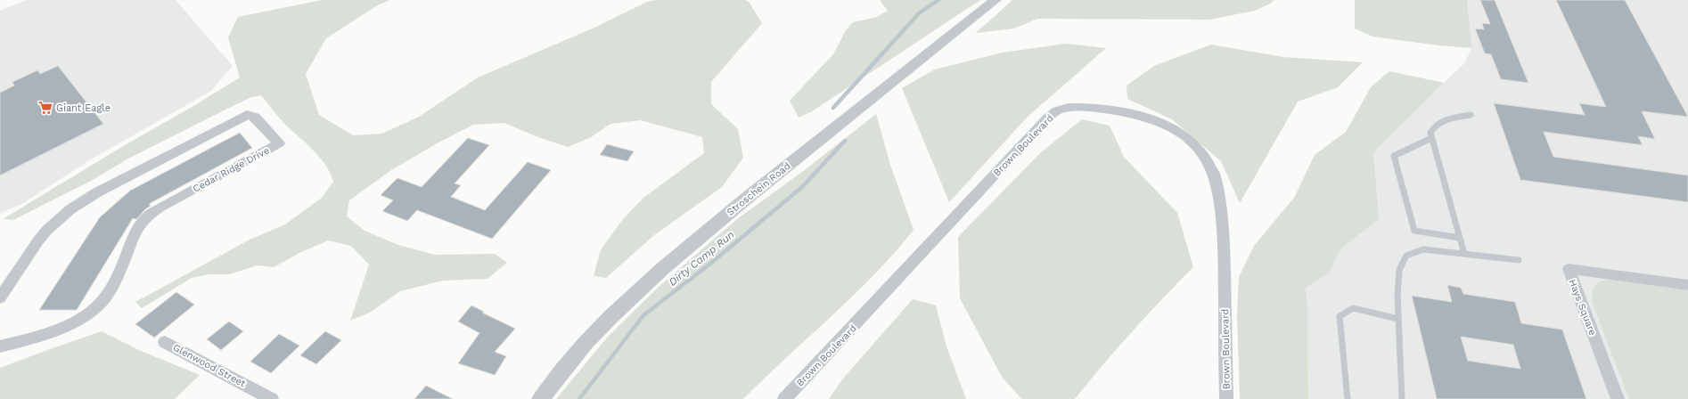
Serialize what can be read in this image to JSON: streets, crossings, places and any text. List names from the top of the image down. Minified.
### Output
{"streets":{"street":["Brown Boulevard","Cedar Ridge Drive","Stroschein Road","Hays Square","Glenwood Street"]},"water":["Dirty Camp Run"],"places":{"supermarket":["Giant Eagle"]}}
